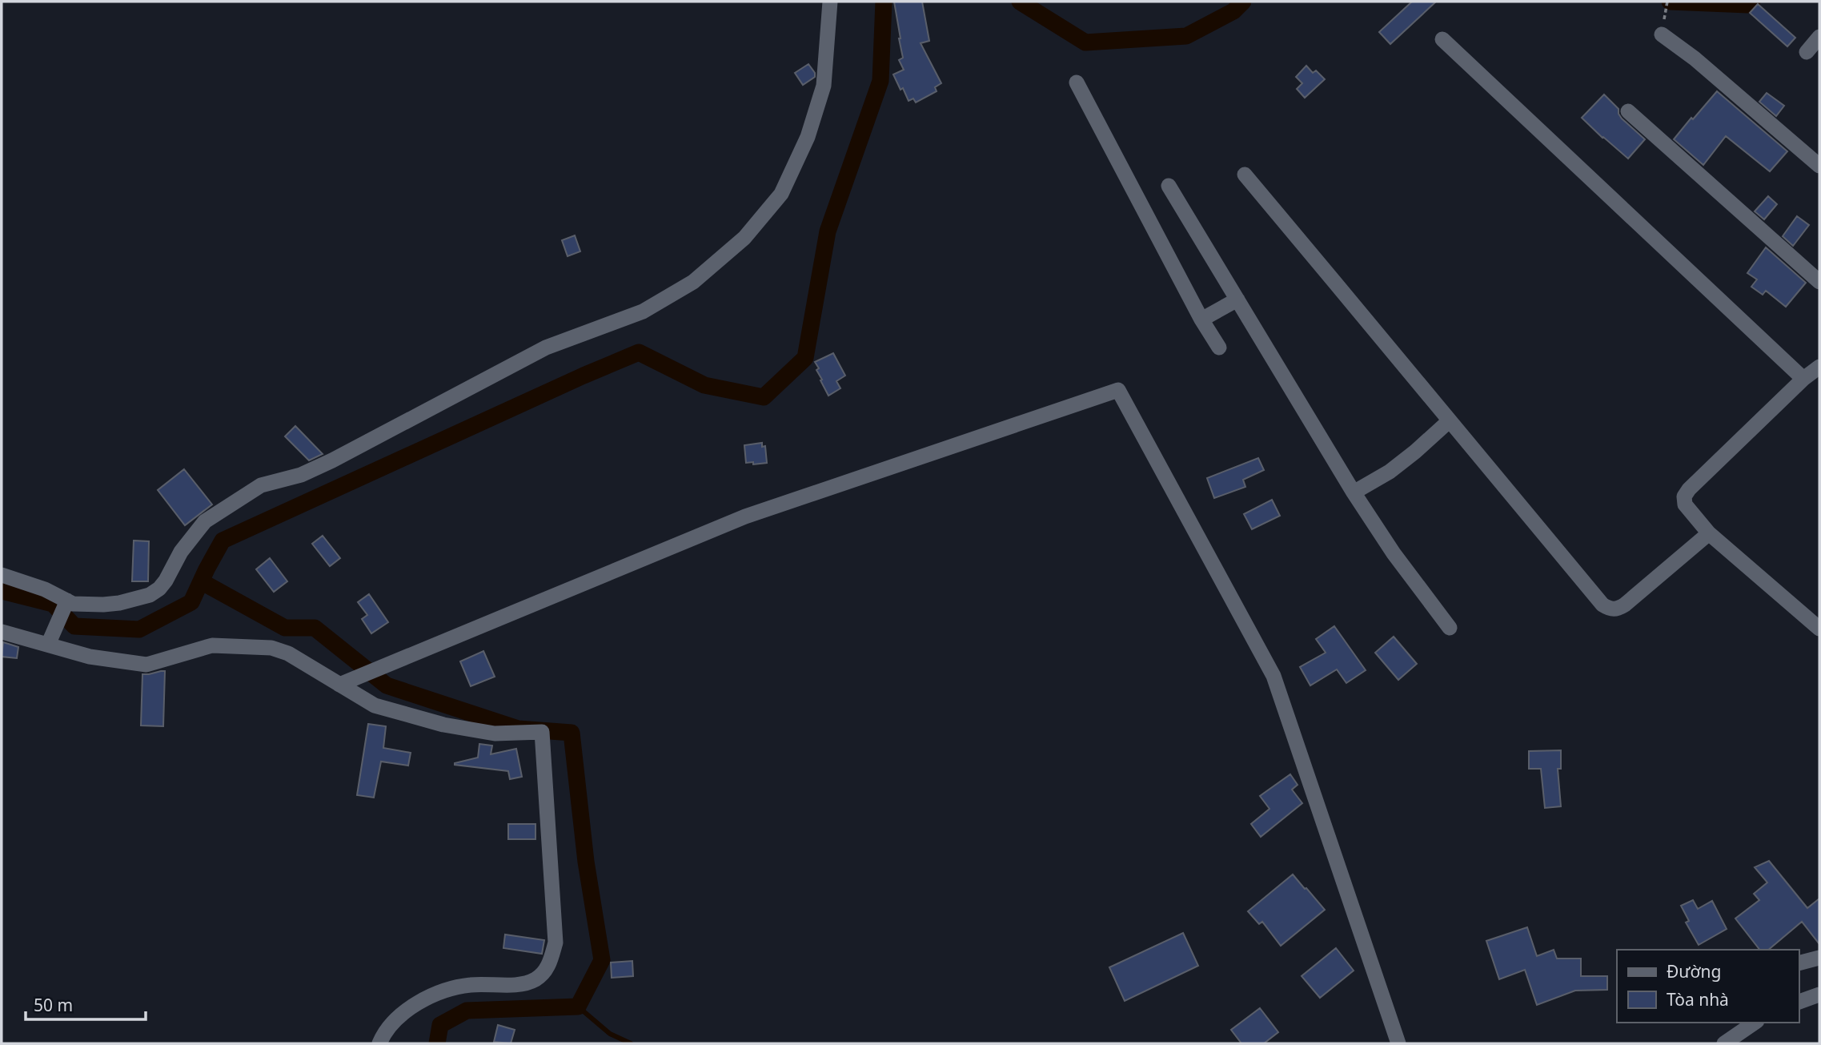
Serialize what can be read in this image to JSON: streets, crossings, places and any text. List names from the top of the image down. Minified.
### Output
{"legend":["Đường","Tòa nhà"],"scale_bar":"50 m"}
